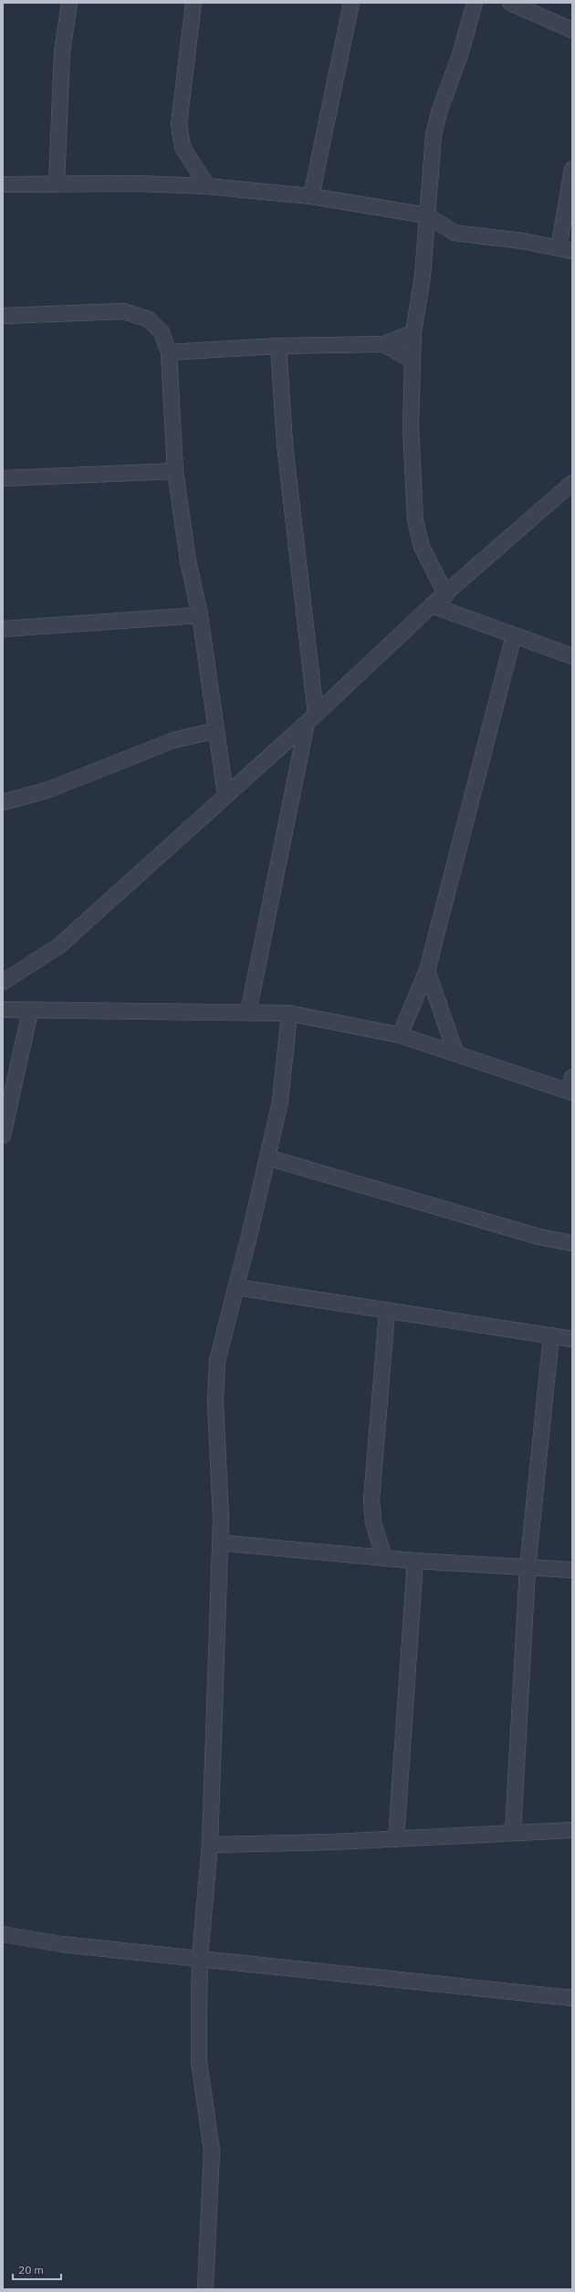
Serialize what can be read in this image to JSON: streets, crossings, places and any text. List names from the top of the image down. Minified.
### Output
{"scale_bar":"20 m"}
